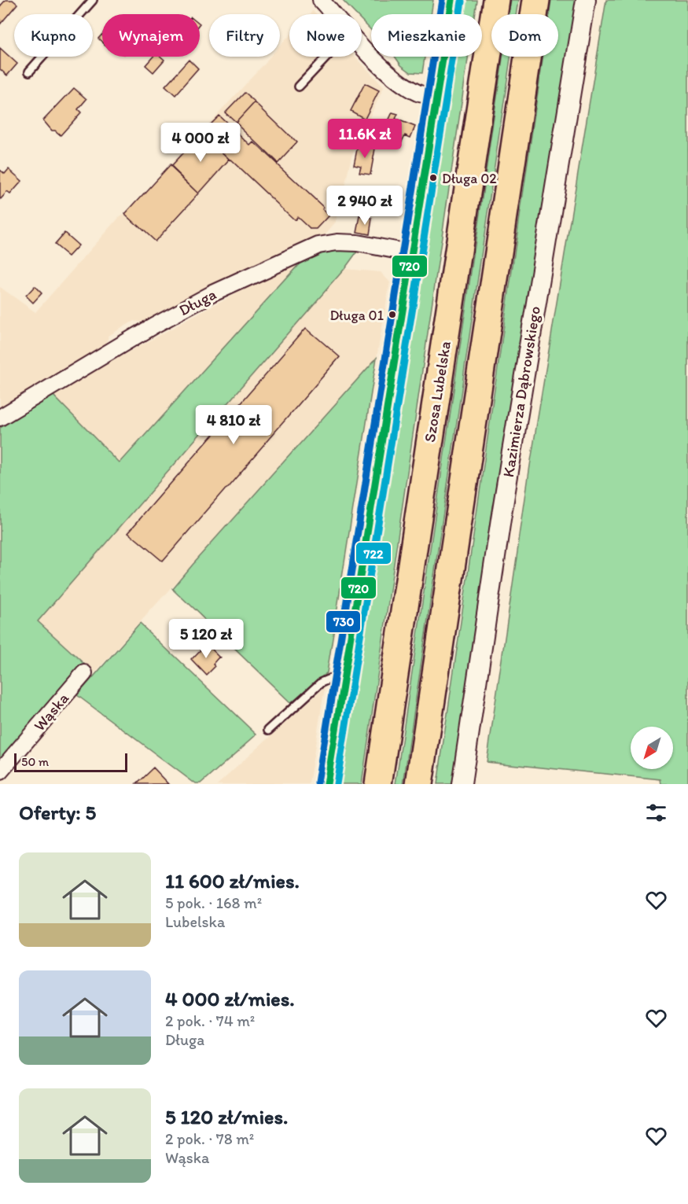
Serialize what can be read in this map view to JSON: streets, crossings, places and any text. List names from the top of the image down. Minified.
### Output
{"streets":{"highway":["Szosa Lubelska"],"street":["Długa","Kazimierza Dąbrowskiego","Wąska"]},"places":["Długa 02","Długa 01"],"lines":["transit line 720","transit line 730","transit line 722"],"scale_bar":"50 m","north":"bottom left","page":{"chip":["Kupno","Wynajem","Filtry","Nowe","Mieszkanie","Dom"],"price":["11.6K zł","4 000 zł","2 940 zł","4 810 zł","5 120 zł"],"scale":"50 m","heading":"Oferty: 5","list":[{"name":"11 600 zł/mies.","note":"5 pok. · 168 m² · Lubelska"},{"name":"4 000 zł/mies.","note":"2 pok. · 74 m² · Długa"},{"name":"5 120 zł/mies.","note":"2 pok. · 78 m² · Wąska"}]}}
